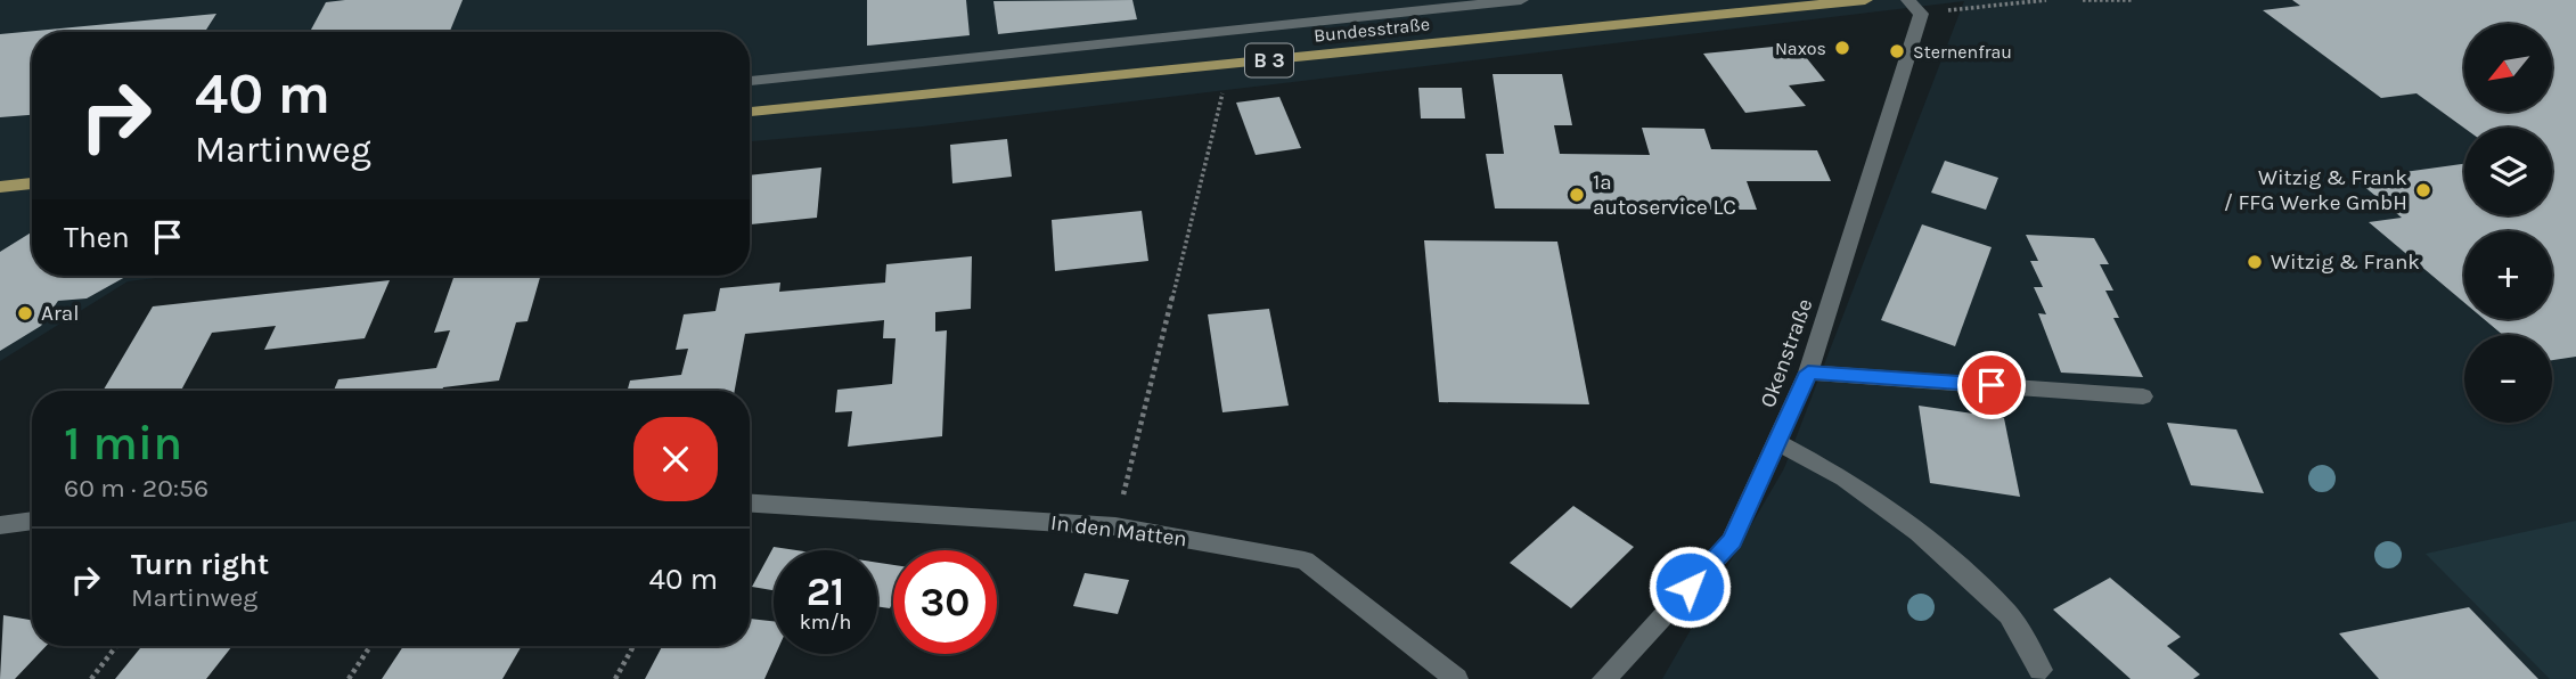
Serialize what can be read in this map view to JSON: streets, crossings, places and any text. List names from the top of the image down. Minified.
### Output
{"streets":{"main road":["Bundesstraße","B 3"],"street":["Okenstraße","In den Matten"]},"places":["Naxos","Sternenfrau","Witzig & Frank / FFG Werke GmbH","1a autoservice LC","Witzig & Frank","Aral"],"north":"bottom left","page":{"map_buttons":["+","−"],"turn":["40 m","Martinweg"],"then":"Then","heading":["1 min","60 m · 20:56"],"list":[{"name":"Turn right","note":"Martinweg","value":"40 m"}],"speed":"21 km/h","limit":"30"}}
